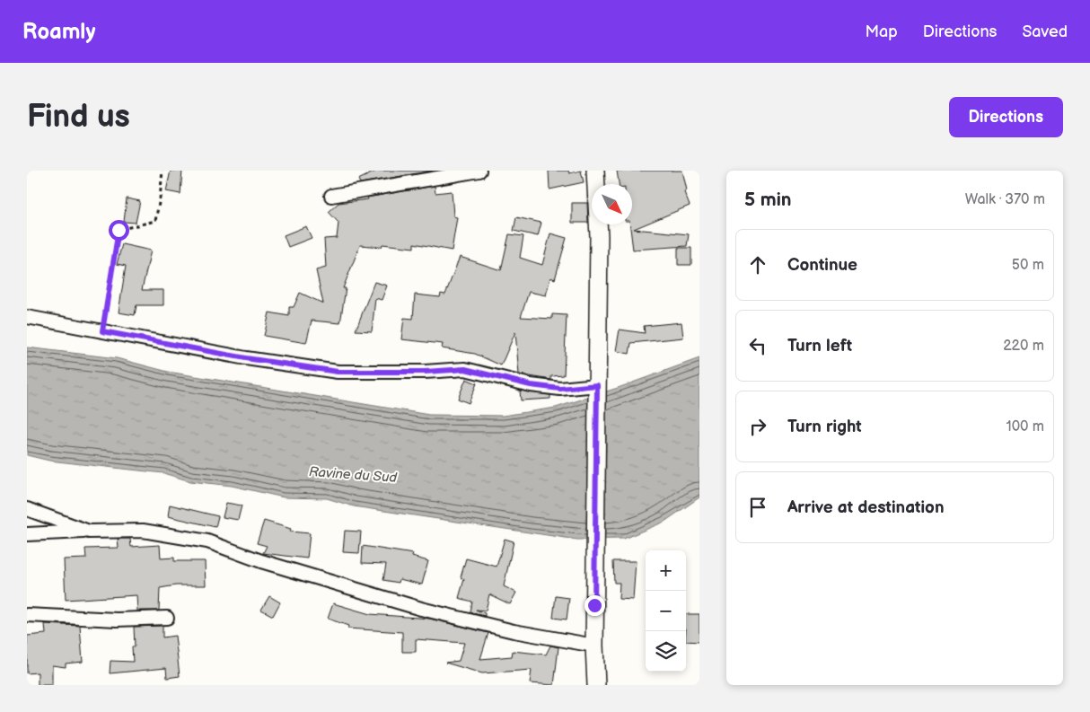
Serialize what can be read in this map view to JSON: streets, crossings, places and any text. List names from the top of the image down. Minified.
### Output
{"water":["Ravine du Sud"],"north":"bottom right","page":{"header":"Roamly","nav":["Map","Directions","Saved"],"buttons":"Directions","title":"Find us","heading":["5 min","Walk · 370 m"],"list":[["Continue","50 m"],["Turn left","220 m"],["Turn right","100 m"],"Arrive at destination"],"map_buttons":["+","−"]}}
